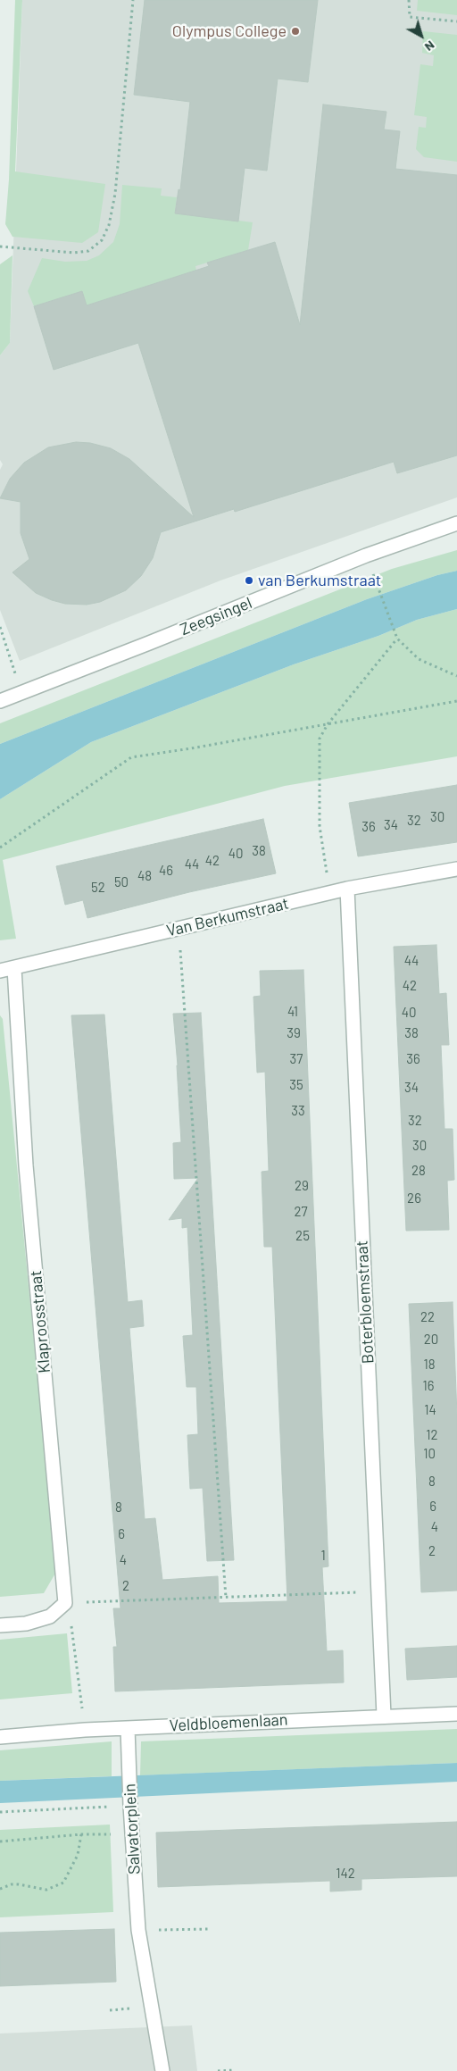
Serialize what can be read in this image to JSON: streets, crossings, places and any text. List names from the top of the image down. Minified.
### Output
{"streets":{"street":["Zeegsingel","Van Berkumstraat","Boterbloemstraat","Klaproosstraat","Veldbloemenlaan","Salvatorplein"]},"crossings":[["Van Berkumstraat","Boterbloemstraat"],["Van Berkumstraat","Klaproosstraat"],["Boterbloemstraat","Veldbloemenlaan"],["Veldbloemenlaan","Salvatorplein"]],"places":["Olympus College","van Berkumstraat"],"house_numbers":["30","32","34","36","38","40","42","44","46","48","50","52","44","42","41","40","39","38","37","36","35","34","33","32","30","28","29","26","27","25","22","20","18","16","14","12","10","8","6","8","4","6","2","1","4","2","142"],"north":"bottom right"}
